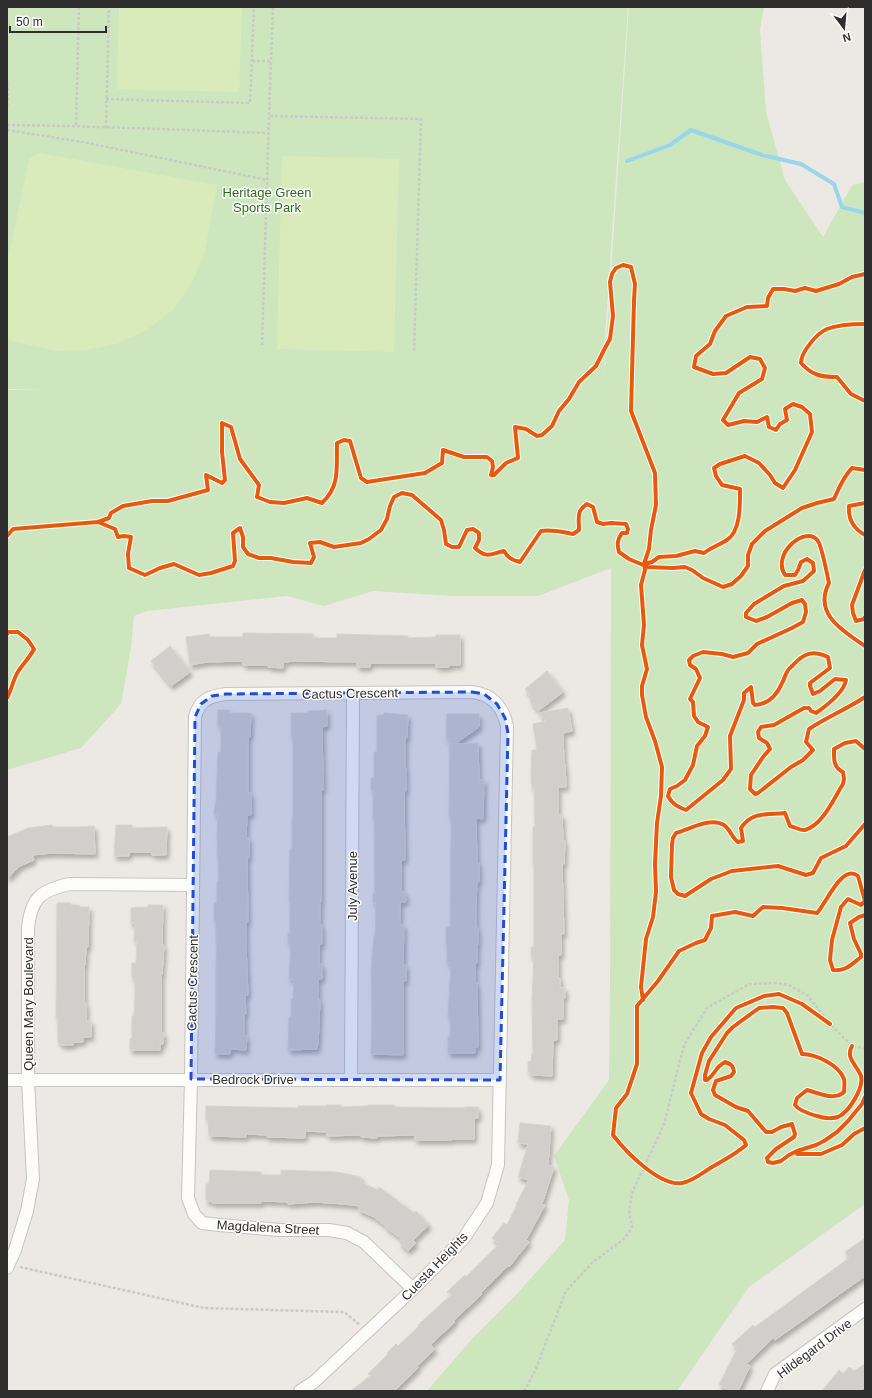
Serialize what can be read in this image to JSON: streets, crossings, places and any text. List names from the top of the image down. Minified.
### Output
{"streets":{"street":["Cactus Crescent","July Avenue","Queen Mary Boulevard","Bedrock Drive","Magdalena Street","Cuesta Heights","Hildegard Drive"]},"crossings":[["Cactus Crescent","July Avenue"],["Cactus Crescent","Queen Mary Boulevard"],["Cactus Crescent","Bedrock Drive"],["Cactus Crescent","Magdalena Street"],["Cactus Crescent","Cuesta Heights"],["July Avenue","Bedrock Drive"],["Queen Mary Boulevard","Bedrock Drive"],["Bedrock Drive","Magdalena Street"],["Bedrock Drive","Cuesta Heights"],["Magdalena Street","Cuesta Heights"]],"parks":["Heritage Green Sports Park"],"scale_bar":"50 m","north":"bottom"}
